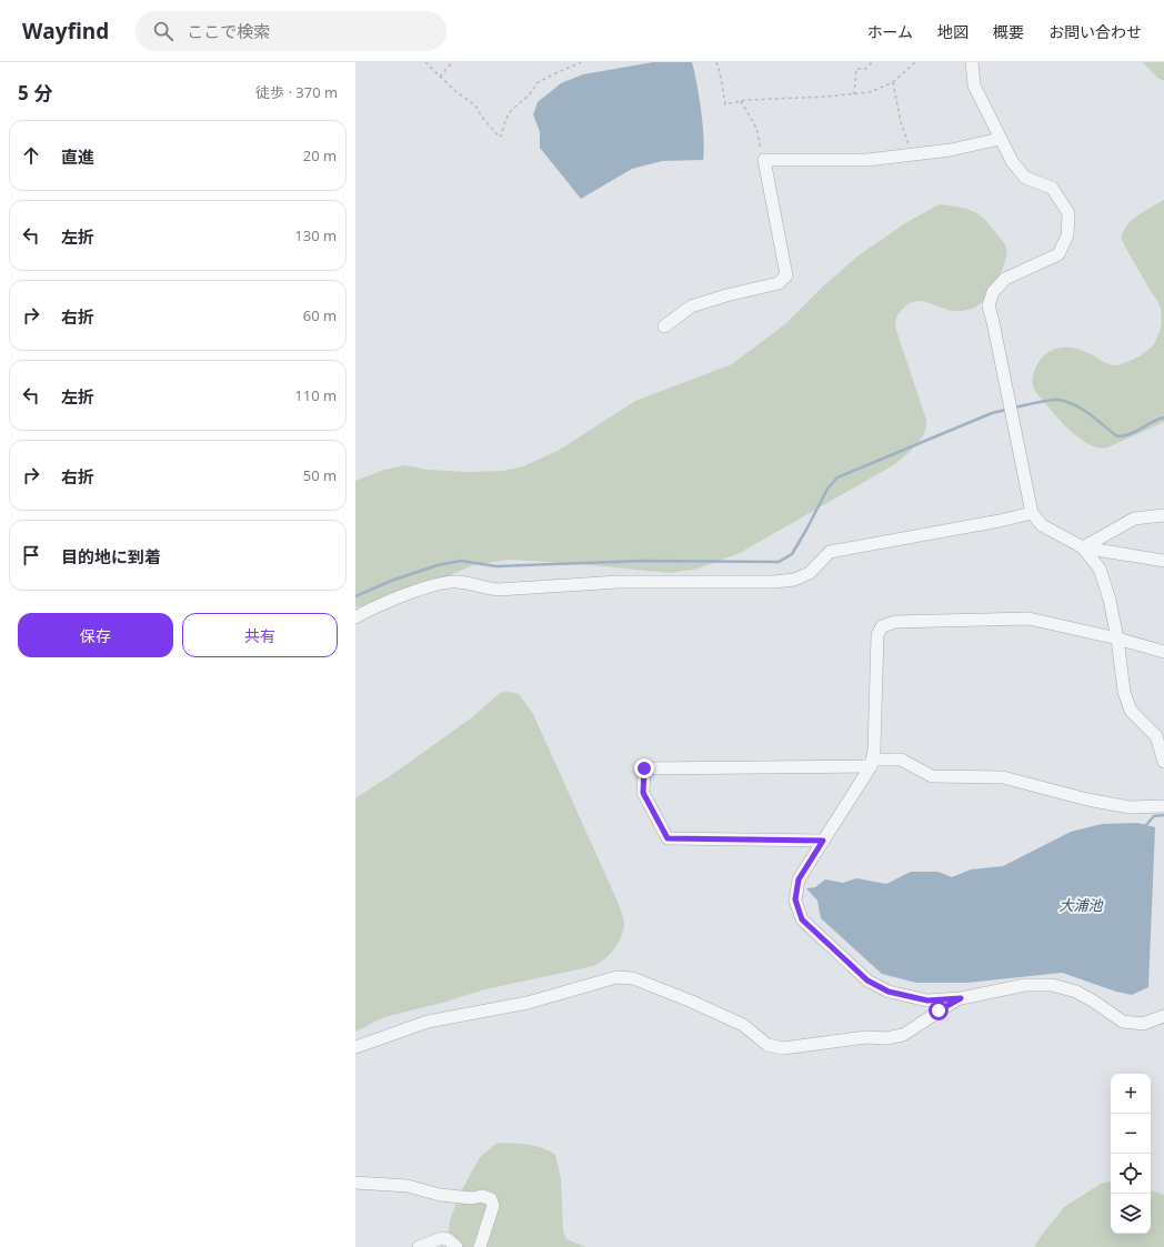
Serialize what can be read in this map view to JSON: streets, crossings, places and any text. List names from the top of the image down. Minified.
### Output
{"water":["大浦池"],"page":{"header":"Wayfind","search":"ここで検索","nav":["ホーム","地図","概要","お問い合わせ"],"heading":["5 分","徒歩 · 370 m"],"list":[["直進","20 m"],["左折","130 m"],["右折","60 m"],["左折","110 m"],["右折","50 m"],"目的地に到着"],"buttons":["保存","共有"],"map_buttons":["+","−"]}}
